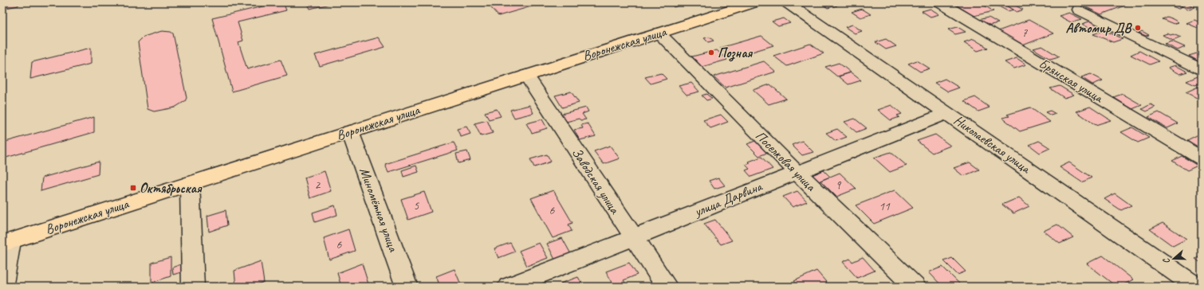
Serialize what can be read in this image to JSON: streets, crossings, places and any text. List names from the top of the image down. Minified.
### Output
{"streets":{"highway":["Воронежская улица"],"street":["Брянская улица","Николаевская улица","Поселковая улица","Заводская улица","улица Дарвина","Миномётная улица"]},"crossings":[["Воронежская улица","Поселковая улица"],["Воронежская улица","Заводская улица"],["Воронежская улица","Миномётная улица"],["Николаевская улица","улица Дарвина"],["Поселковая улица","улица Дарвина"],["Заводская улица","улица Дарвина"]],"places":{"other":["Автомир ДВ","Позная"],"transit":["Октябрьская"]},"house_numbers":["7","2","9","5","11","6","6"],"north":"left"}
